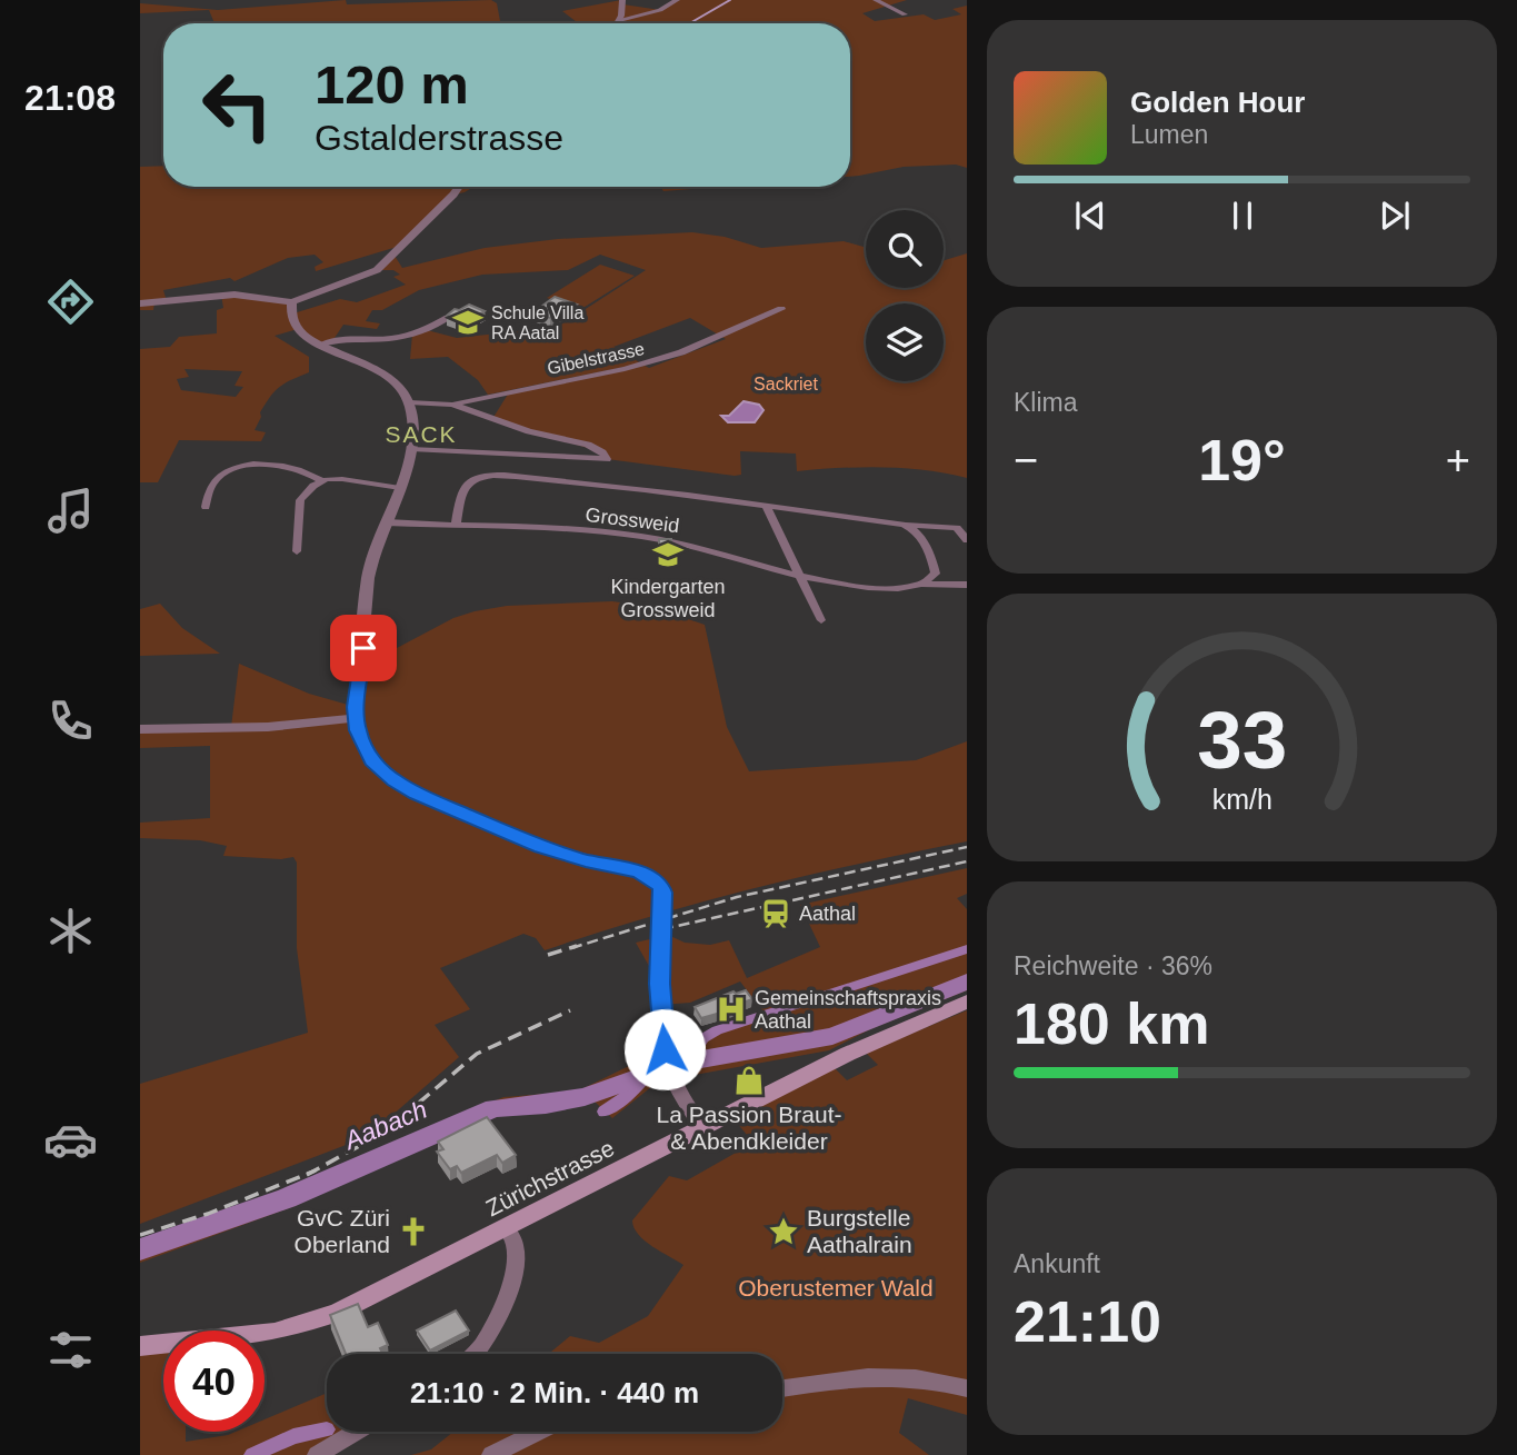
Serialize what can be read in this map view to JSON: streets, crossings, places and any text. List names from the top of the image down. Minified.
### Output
{"streets":{"main road":["Zürichstrasse"],"street":["Gibelstrasse","Grossweid"]},"districts":["SACK"],"water":["Aabach"],"parks":["Sackriet","Oberustemer Wald"],"places":{"school or university":["Schule Villa RA Aatal","Kindergarten Grossweid"],"station":["Aathal"],"hospital":["Gemeinschaftspraxis Aathal"],"shop":["La Passion Braut- & Abendkleider"],"church":["GvC Züri Oberland"],"place":["Burgstelle Aathalrain"]},"page":{"tabs":"21:08","turn":["120 m","Gstalderstrasse"],"song":["Golden Hour","Lumen"],"tile":["Klima",["Reichweite · 36%","180 km"],["Ankunft","21:10"]],"heat":["−","19°","+"],"limit":"40","trip":"21:10 · 2 Min. · 440 m","gauge":["33","km/h"]}}
